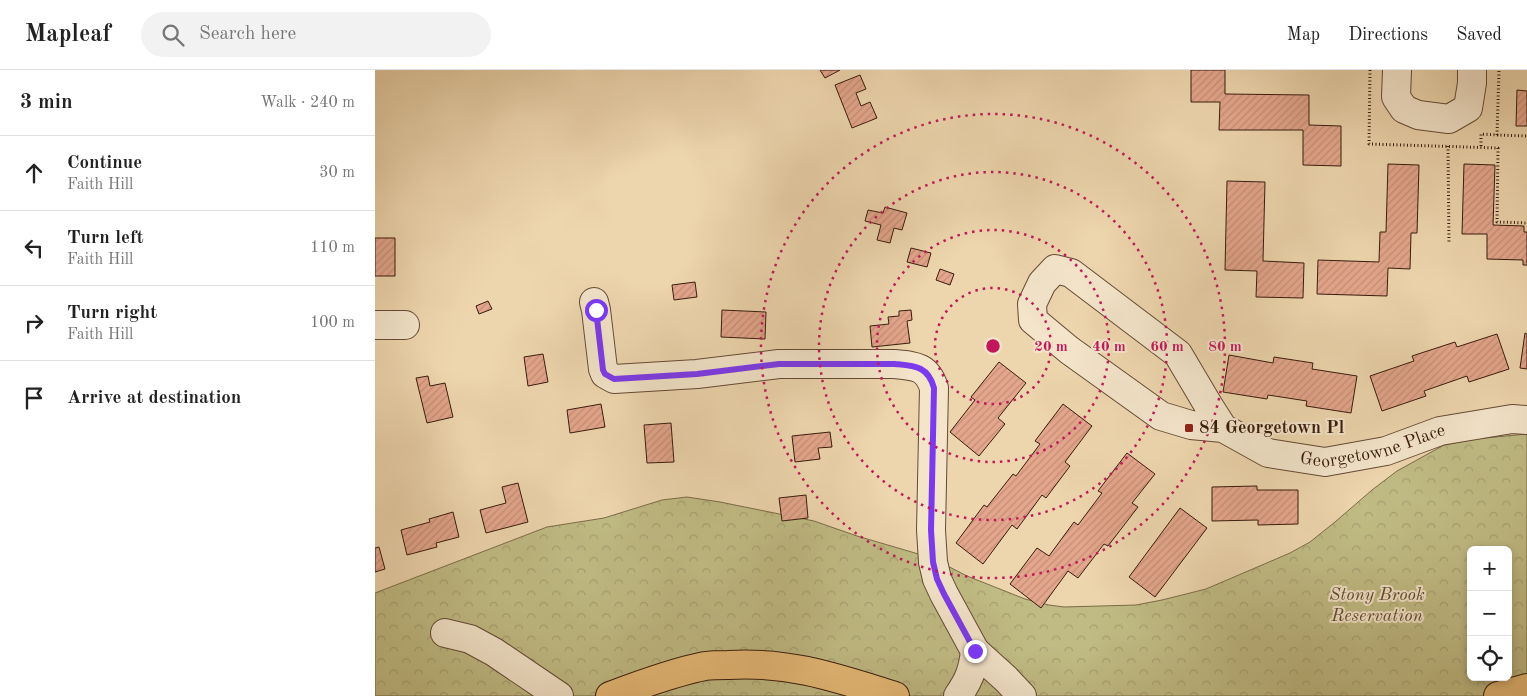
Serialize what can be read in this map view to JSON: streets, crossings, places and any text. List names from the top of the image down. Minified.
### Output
{"streets":{"street":["Georgetowne Place"]},"parks":["Stony Brook Reservation"],"places":{"transit":["84 Georgetown Pl"]},"page":{"header":"Mapleaf","search":"Search here","nav":["Map","Directions","Saved"],"heading":["3 min","Walk · 240 m"],"list":[["Continue","Faith Hill","30 m"],["Turn left","Faith Hill","110 m"],["Turn right","Faith Hill","100 m"],"Arrive at destination"],"map_buttons":["+","−"]},"rings":["20 m","40 m","60 m","80 m"]}
